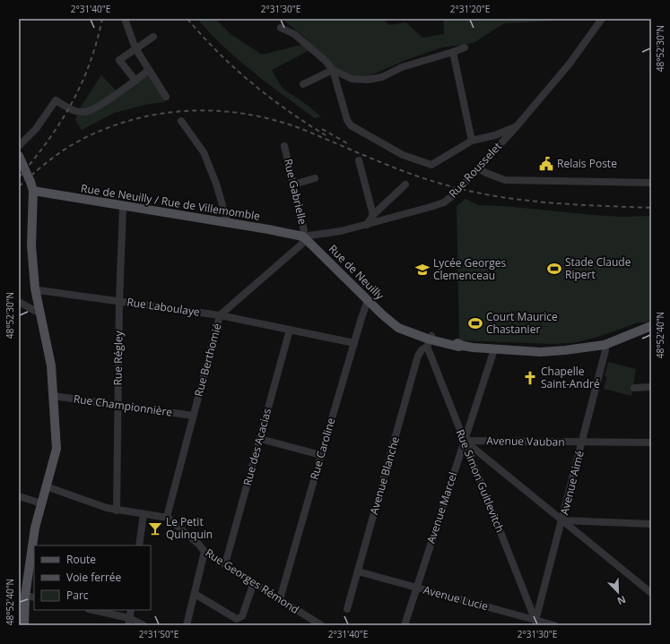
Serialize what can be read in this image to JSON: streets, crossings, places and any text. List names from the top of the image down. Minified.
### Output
{"streets":{"main road":["Rue de Neuilly / Rue de Villemomble","Rue de Neuilly"],"street":["Rue Rousselet","Rue Gabrielle","Rue Laboulaye","Rue Régley","Rue Berthomié","Rue Championnière","Avenue Vauban","Rue des Acacias","Rue Caroline","Avenue Blanche","Rue Simon Guitlevitch","Avenue Aimé","Avenue Marcel","Rue Georges Rémond","Avenue Lucie"]},"crossings":[["Rue Rousselet","Rue Gabrielle"],["Rue Rousselet","Rue de Neuilly / Rue de Villemomble"],["Rue Rousselet","Rue de Neuilly"],["Rue Rousselet","Rue Berthomié"],["Rue Gabrielle","Rue de Neuilly / Rue de Villemomble"],["Rue Gabrielle","Rue de Neuilly"],["Rue Gabrielle","Rue Berthomié"],["Rue de Neuilly / Rue de Villemomble","Rue de Neuilly"],["Rue de Neuilly / Rue de Villemomble","Rue Régley"],["Rue de Neuilly / Rue de Villemomble","Rue Berthomié"],["Rue de Neuilly","Rue Berthomié"],["Rue de Neuilly","Rue Caroline"],["Rue de Neuilly","Avenue Blanche"],["Rue de Neuilly","Rue Simon Guitlevitch"],["Rue de Neuilly","Avenue Aimé"],["Rue de Neuilly","Avenue Marcel"],["Rue Laboulaye","Rue Régley"],["Rue Laboulaye","Rue Berthomié"],["Rue Laboulaye","Rue des Acacias"],["Rue Laboulaye","Rue Caroline"],["Rue Régley","Rue Championnière"],["Rue Berthomié","Rue Championnière"],["Rue Berthomié","Rue Georges Rémond"],["Avenue Vauban","Rue Simon Guitlevitch"],["Avenue Vauban","Avenue Aimé"],["Avenue Vauban","Avenue Marcel"],["Rue des Acacias","Rue Georges Rémond"],["Rue Caroline","Rue Georges Rémond"],["Avenue Blanche","Rue Simon Guitlevitch"],["Avenue Blanche","Avenue Lucie"],["Rue Simon Guitlevitch","Avenue Aimé"],["Rue Simon Guitlevitch","Avenue Marcel"],["Rue Simon Guitlevitch","Avenue Lucie"],["Avenue Aimé","Avenue Lucie"],["Avenue Marcel","Avenue Lucie"]],"places":{"public building":["Relais Poste"],"sports":["Stade Claude Ripert","Court Maurice Chastanier"],"school or university":["Lycée Georges Clemenceau"],"church":["Chapelle Saint-André"],"bar":["Le Petit Quinquin"]},"legend":["Route","Voie ferrée","Parc"],"north":"bottom right","coordinates":["2°31'40\"E","2°31'30\"E","2°31'20\"E","48°52'30\"N","48°52'40\"N","2°31'50\"E"]}
